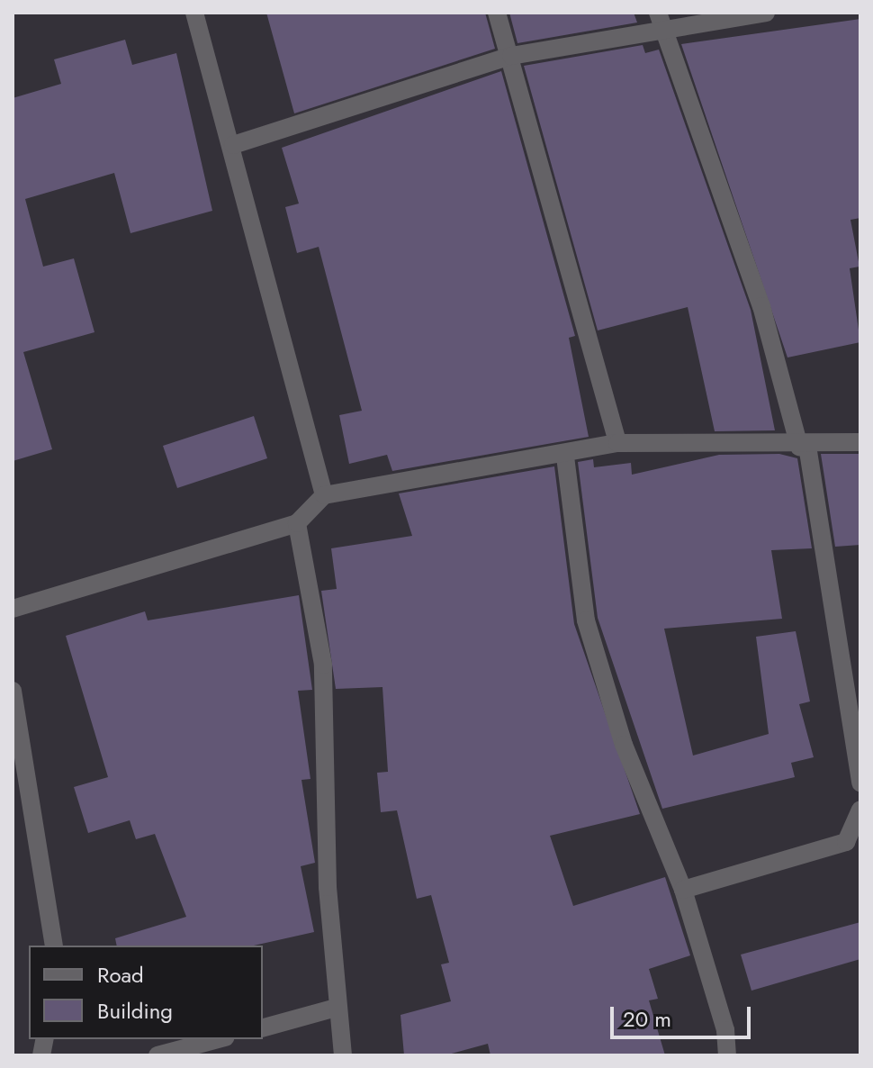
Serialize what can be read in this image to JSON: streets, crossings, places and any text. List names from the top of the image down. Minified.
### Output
{"legend":["Road","Building"],"scale_bar":"20 m"}
